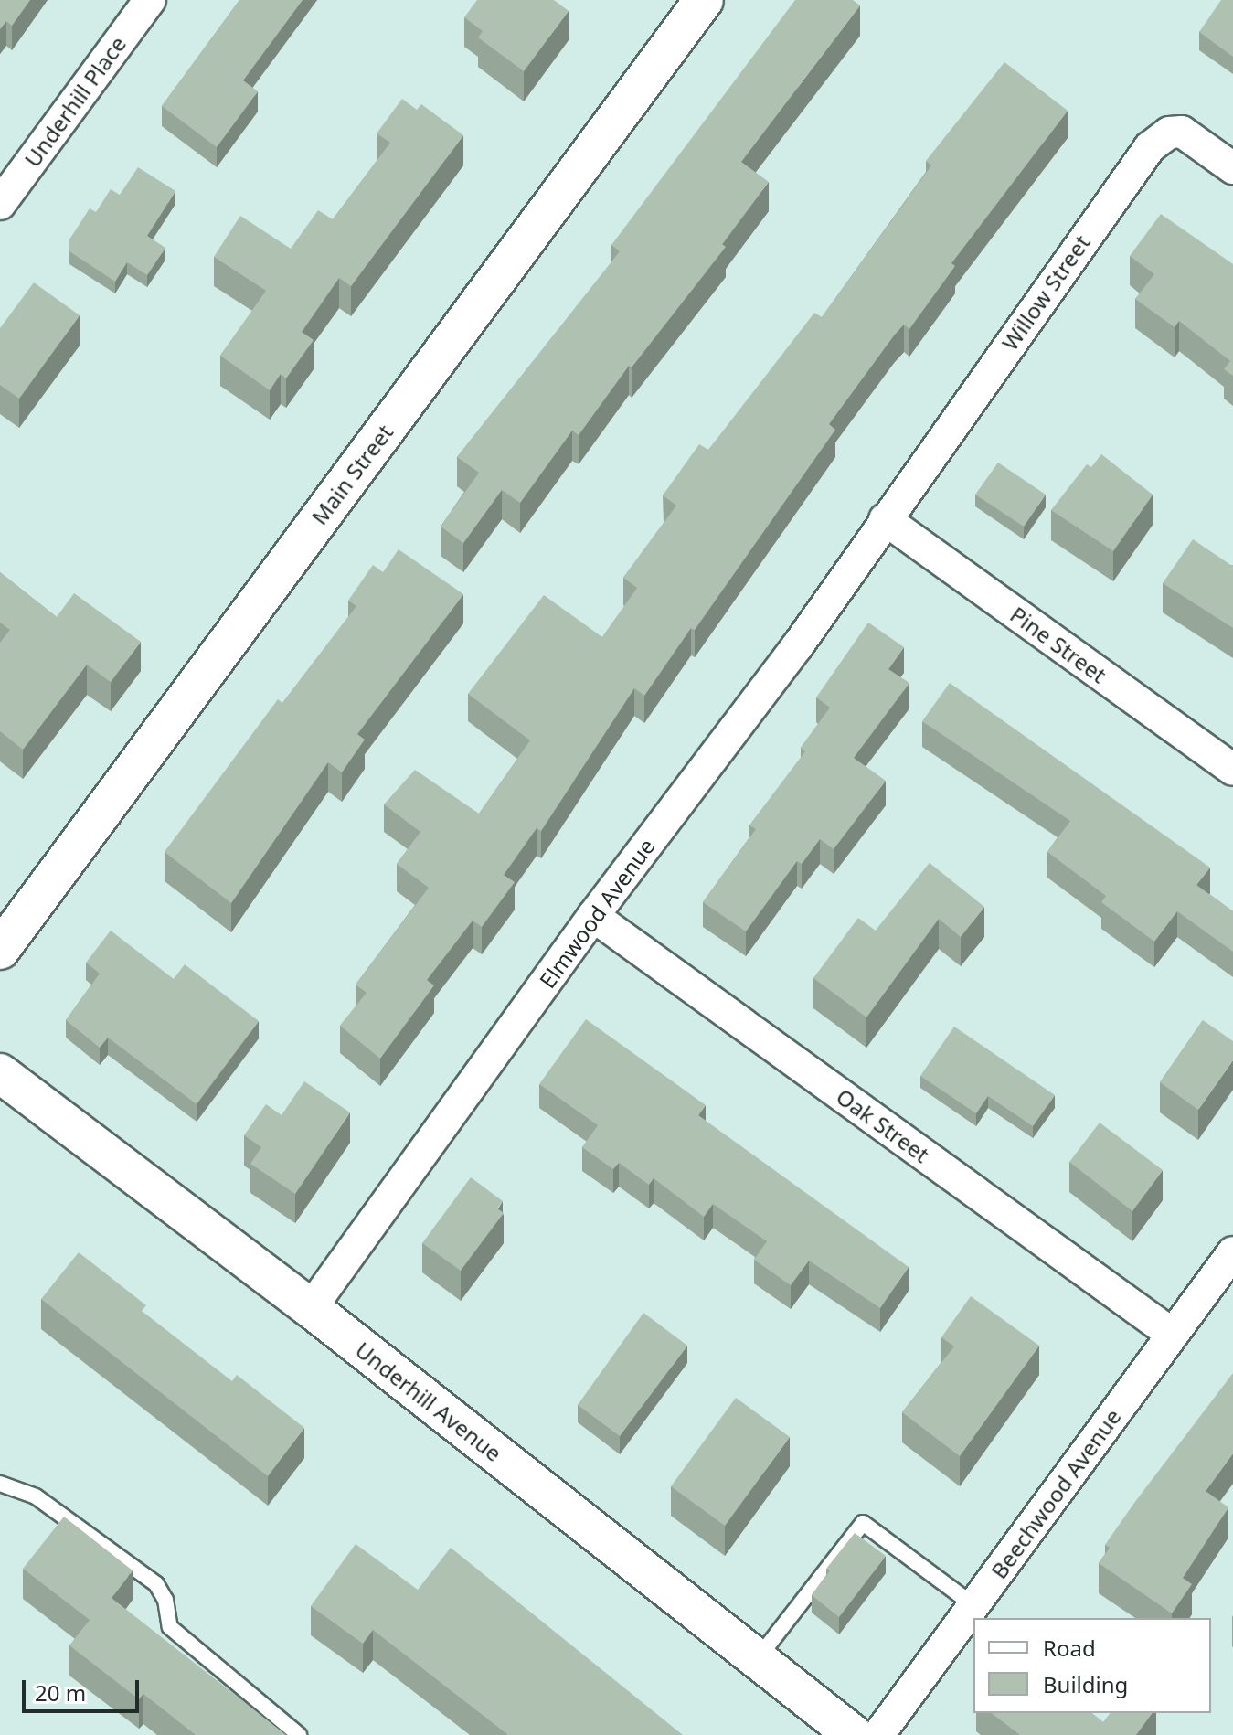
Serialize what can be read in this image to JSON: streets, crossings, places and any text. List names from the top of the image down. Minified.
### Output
{"streets":{"street":["Underhill Place","Willow Street","Main Street","Pine Street","Elmwood Avenue","Oak Street","Underhill Avenue","Beechwood Avenue"]},"crossings":[["Willow Street","Pine Street"],["Willow Street","Elmwood Avenue"],["Pine Street","Elmwood Avenue"],["Elmwood Avenue","Oak Street"],["Elmwood Avenue","Underhill Avenue"],["Oak Street","Beechwood Avenue"]],"legend":["Road","Building"],"scale_bar":"20 m"}
